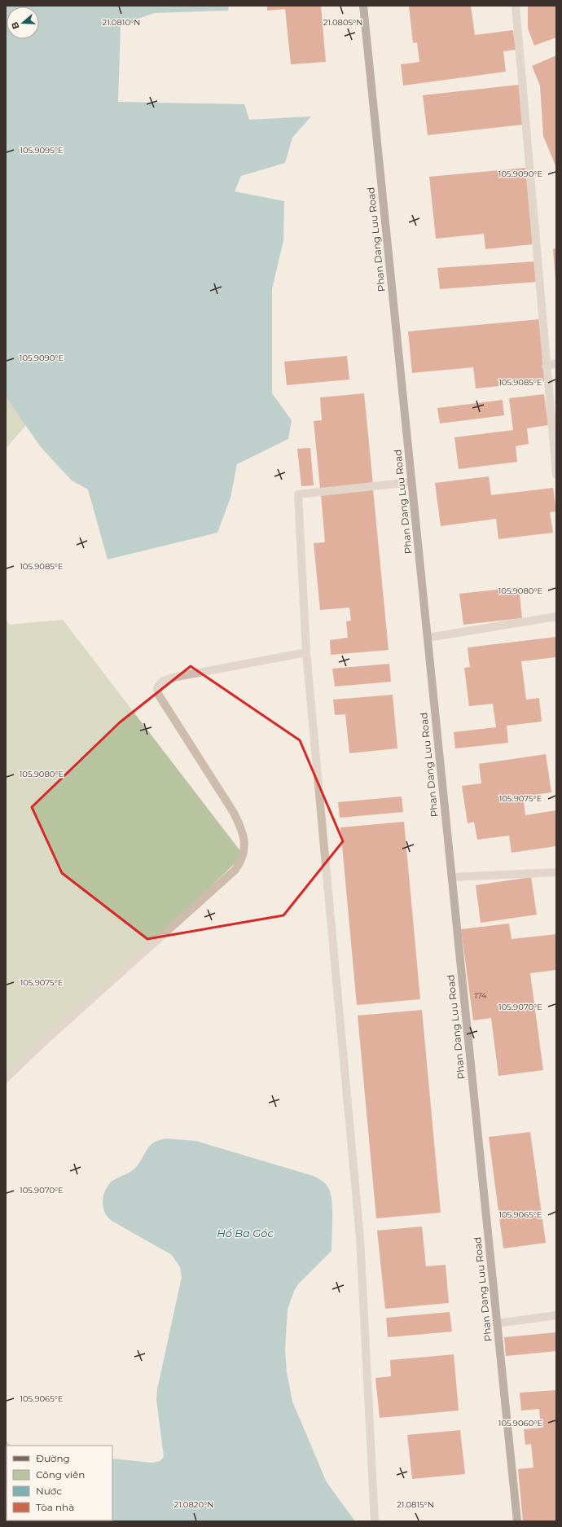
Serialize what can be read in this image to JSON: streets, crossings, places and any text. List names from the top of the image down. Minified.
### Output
{"streets":{"main road":["Phan Dang Luu Road"]},"water":["Hồ Ba Góc"],"house_numbers":["174"],"legend":["Đường","Công viên","Nước","Tòa nhà"],"north":"left","coordinates":["21.0810°N","21.0805°N","105.9095°E","105.9090°E","105.9085°E","105.9080°E","105.9075°E","105.9070°E","105.9065°E","105.9060°E","21.0820°N","21.0815°N"]}
